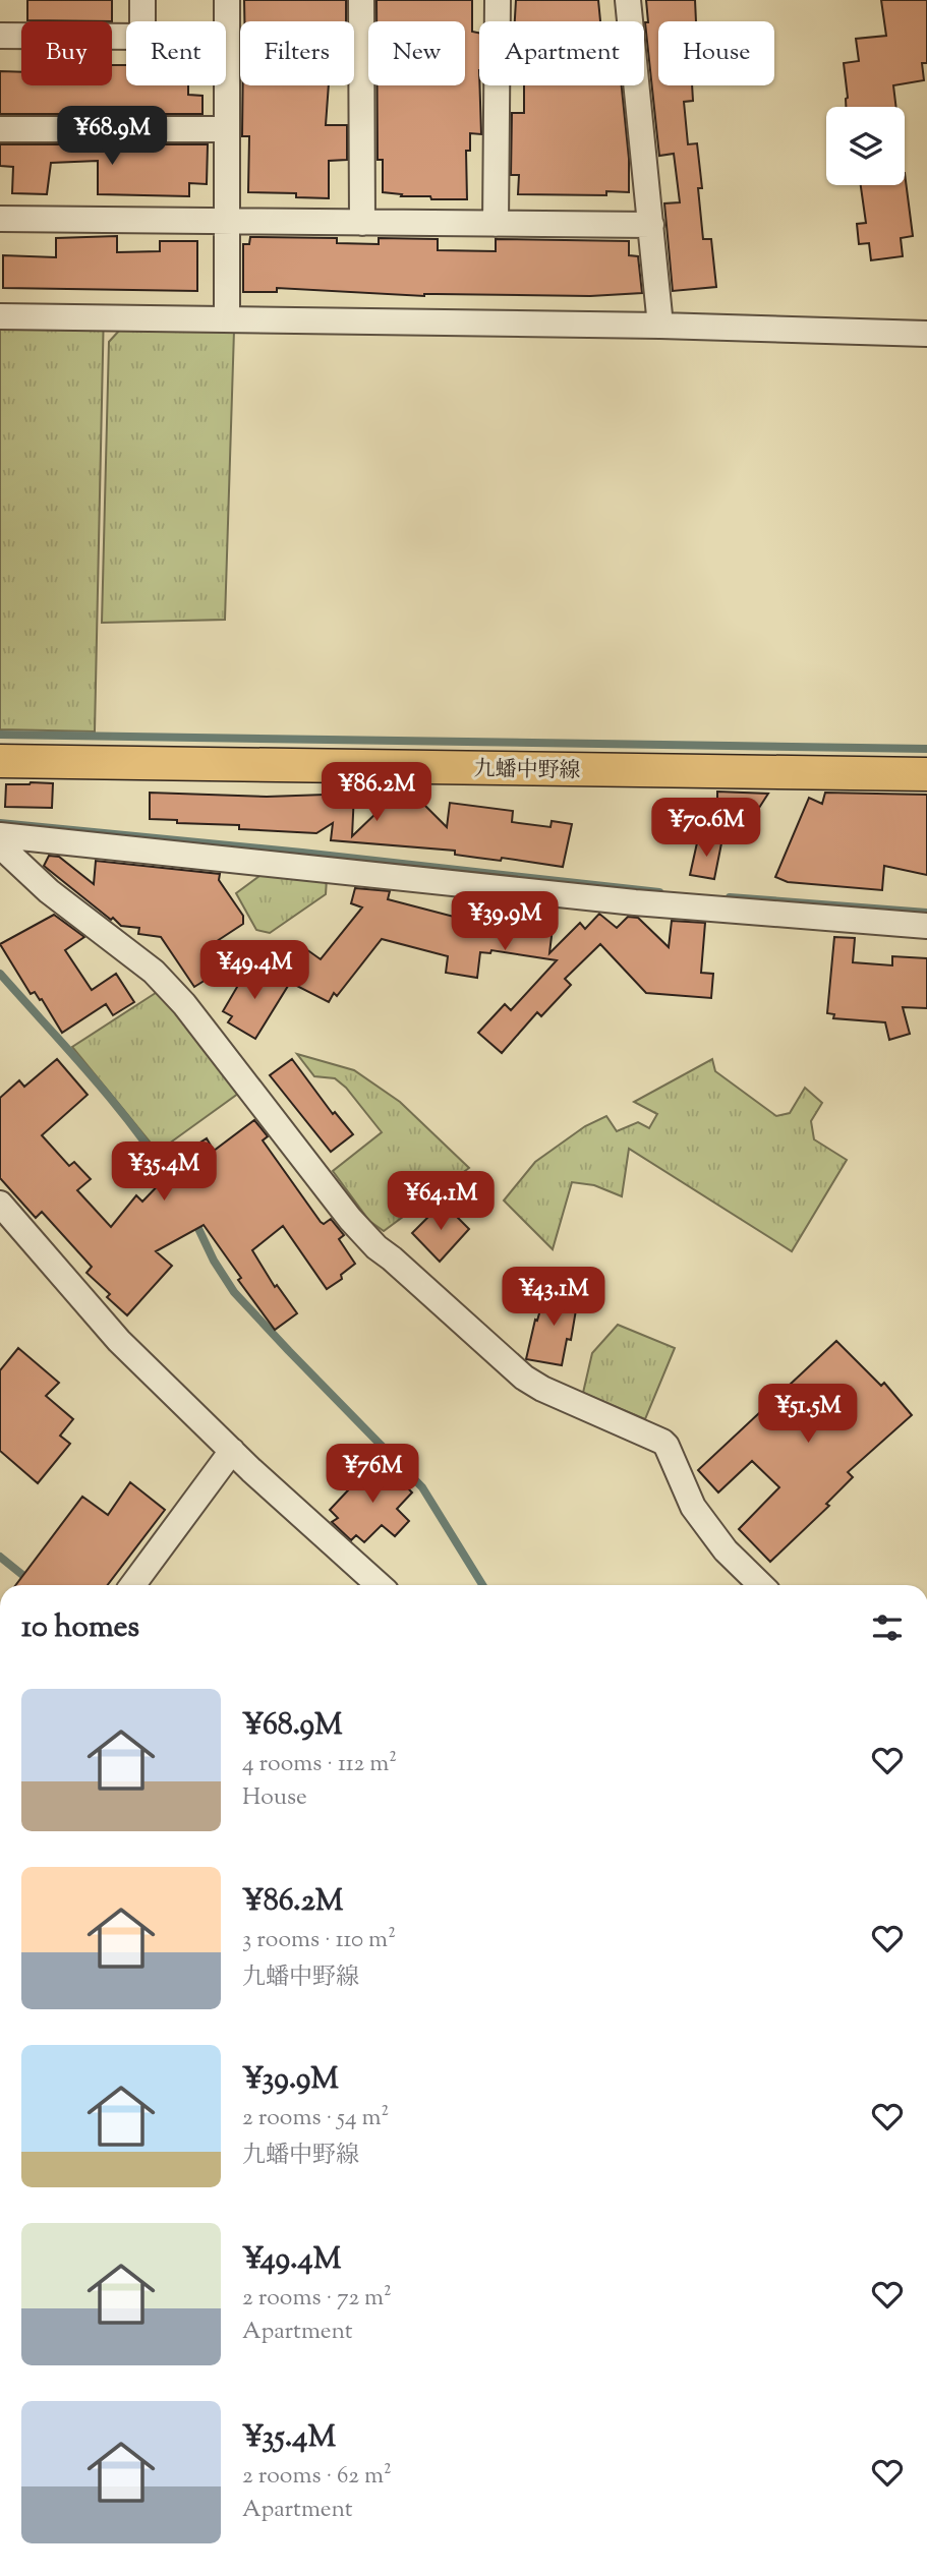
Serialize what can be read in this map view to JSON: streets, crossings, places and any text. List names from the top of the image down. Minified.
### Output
{"streets":{"main road":["九蟠中野線"]},"page":{"chip":["Buy","Rent","Filters","New","Apartment","House"],"price":["¥68.9M","¥86.2M","¥70.6M","¥39.9M","¥49.4M","¥35.4M","¥64.1M","¥43.1M","¥51.5M","¥76M"],"heading":"10 homes","list":[{"name":"¥68.9M","note":"4 rooms · 112 m² · House"},{"name":"¥86.2M","note":"3 rooms · 110 m² · 九蟠中野線"},{"name":"¥39.9M","note":"2 rooms · 54 m² · 九蟠中野線"},{"name":"¥49.4M","note":"2 rooms · 72 m² · Apartment"},{"name":"¥35.4M","note":"2 rooms · 62 m² · Apartment"}]}}
